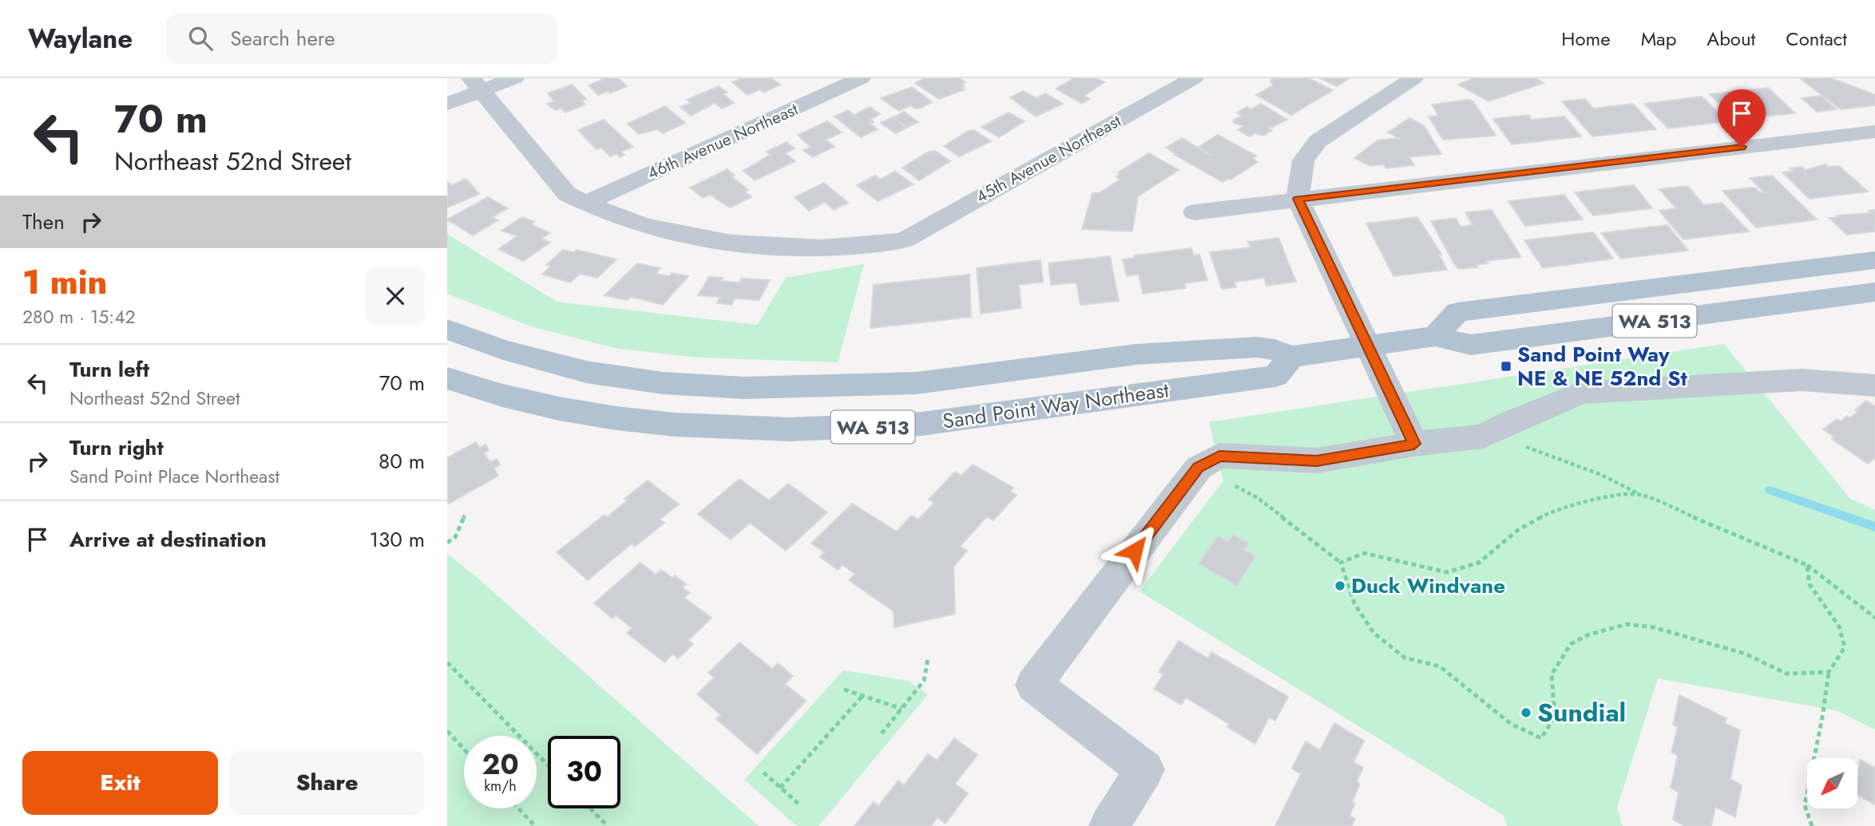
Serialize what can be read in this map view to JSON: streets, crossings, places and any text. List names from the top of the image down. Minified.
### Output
{"streets":{"main road":["WA 513","Sand Point Way Northeast"],"street":["46th Avenue Northeast","45th Avenue Northeast"]},"crossings":[["46th Avenue Northeast","45th Avenue Northeast"],["WA 513","Sand Point Way Northeast"]],"places":{"transit":["Sand Point Way NE & NE 52nd St"],"other":["Duck Windvane","Sundial"]},"north":"bottom left","page":{"header":"Waylane","search":"Search here","nav":["Home","Map","About","Contact"],"turn":["70 m","Northeast 52nd Street"],"then":"Then","heading":["1 min","280 m · 15:42"],"list":[{"name":"Turn left","note":"Northeast 52nd Street","value":"70 m"},{"name":"Turn right","note":"Sand Point Place Northeast","value":"80 m"},{"name":"Arrive at destination","value":"130 m"}],"speed":"20 km/h","limit":"30","buttons":["Exit","Share"]}}
